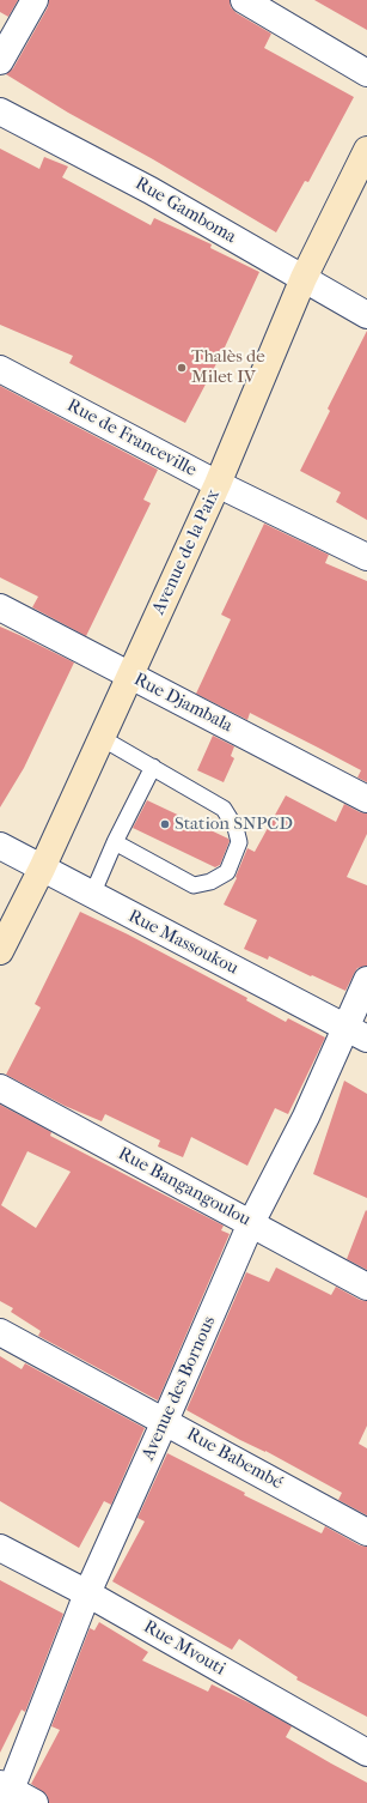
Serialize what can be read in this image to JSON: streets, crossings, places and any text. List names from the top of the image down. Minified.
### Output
{"streets":{"main road":["Avenue de la Paix"],"street":["Rue Gamboma","Rue de Franceville","Rue Djambala","Rue Massoukou","Rue Bangangoulou","Avenue des Bornous","Rue Babembé","Rue Mvouti"]},"crossings":[["Rue Gamboma","Avenue de la Paix"],["Rue de Franceville","Avenue de la Paix"],["Avenue de la Paix","Rue Djambala"],["Avenue de la Paix","Rue Massoukou"],["Rue Massoukou","Avenue des Bornous"],["Rue Bangangoulou","Avenue des Bornous"],["Avenue des Bornous","Rue Babembé"],["Avenue des Bornous","Rue Mvouti"]],"places":["Thalès de Milet IV","Station SNPCD"]}
